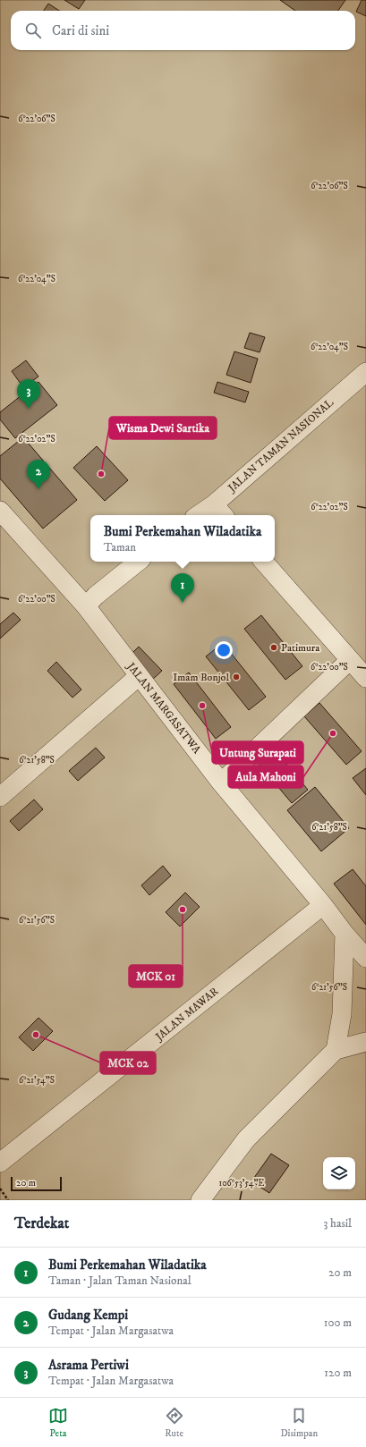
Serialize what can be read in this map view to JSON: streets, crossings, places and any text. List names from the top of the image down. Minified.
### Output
{"streets":{"street":["JALAN TAMAN NASIONAL","JALAN MARGASATWA","JALAN MAWAR"]},"crossings":[["JALAN MARGASATWA","JALAN MAWAR"]],"places":["Wisma Dewi Sartika","Patimura","Imam Bonjol","Untung Surapati","Aula Mahoni","MCK 01","MCK 02"],"scale_bar":"20 m","page":{"search":"Cari di sini","pins":["3","2","1"],"popup":["Bumi Perkemahan Wiladatika","Taman"],"scale":"20 m","heading":["Terdekat","3 hasil"],"list":[{"mark":"1","name":"Bumi Perkemahan Wiladatika","note":"Taman · Jalan Taman Nasional","value":"20 m"},{"mark":"2","name":"Gudang Kempi","note":"Tempat · Jalan Margasatwa","value":"100 m"},{"mark":"3","name":"Asrama Pertiwi","note":"Tempat · Jalan Margasatwa","value":"120 m"}],"nav":["Peta","Rute","Disimpan"]},"coordinates":["6°22'06\"S","6°22'04\"S","6°22'02\"S","6°22'00\"S","6°21'58\"S","6°21'56\"S","6°21'54\"S","106°53'54\"E"]}
